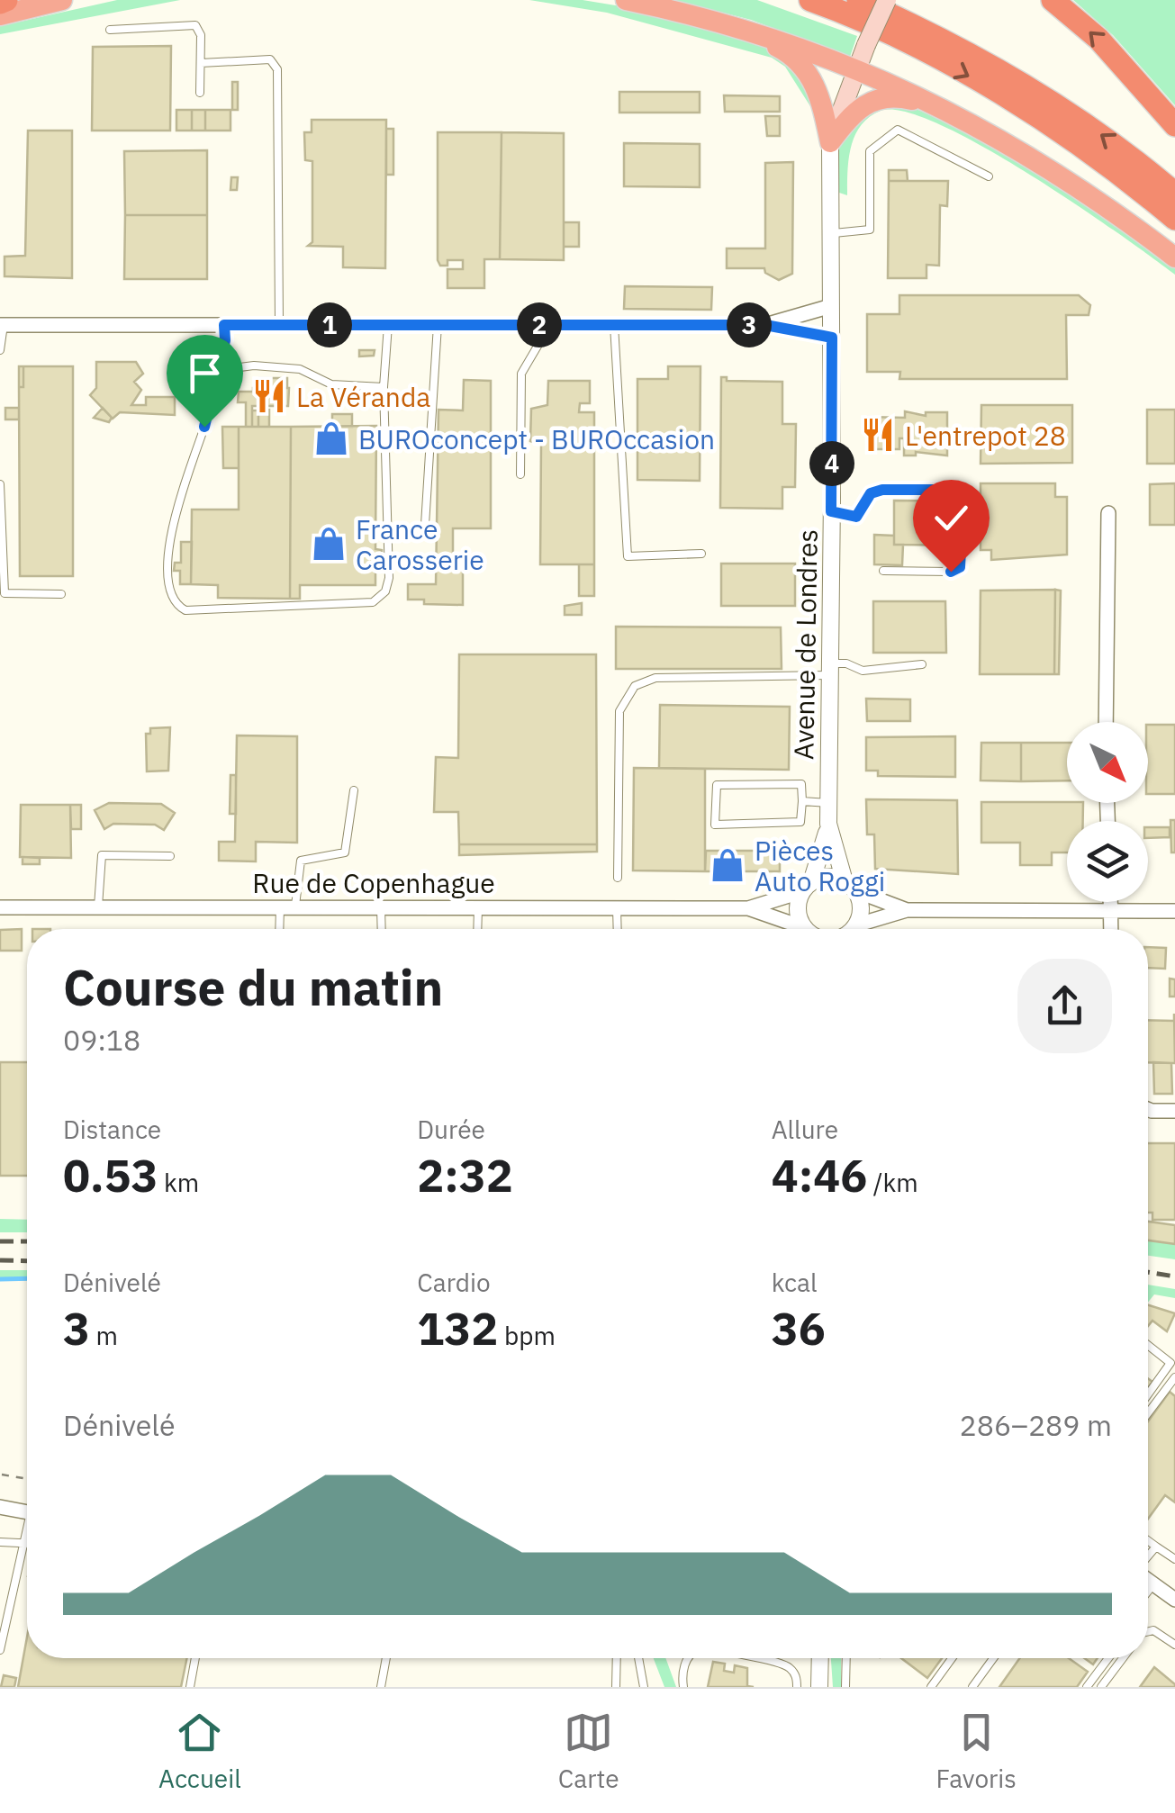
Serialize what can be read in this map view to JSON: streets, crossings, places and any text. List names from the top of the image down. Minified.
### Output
{"streets":{"street":["Avenue de Londres","Rue de Copenhague"]},"crossings":[["Avenue de Londres","Rue de Copenhague"]],"places":{"restaurant":["La Véranda","L'entrepot 28"],"shop":["BUROconcept - BUROccasion","France Carosserie","Pièces Auto Roggi"]},"north":"bottom right","page":{"pins":["1","2","3","4"],"heading":["Course du matin","09:18"],"stats":[["Distance","0.53 km"],["Durée","2:32"],["Allure","4:46 /km"],["Dénivelé","3 m"],["Cardio","132 bpm"],["kcal","36"]],"chart":["Dénivelé","286–289 m"],"tabs":["Accueil","Carte","Favoris"]}}
